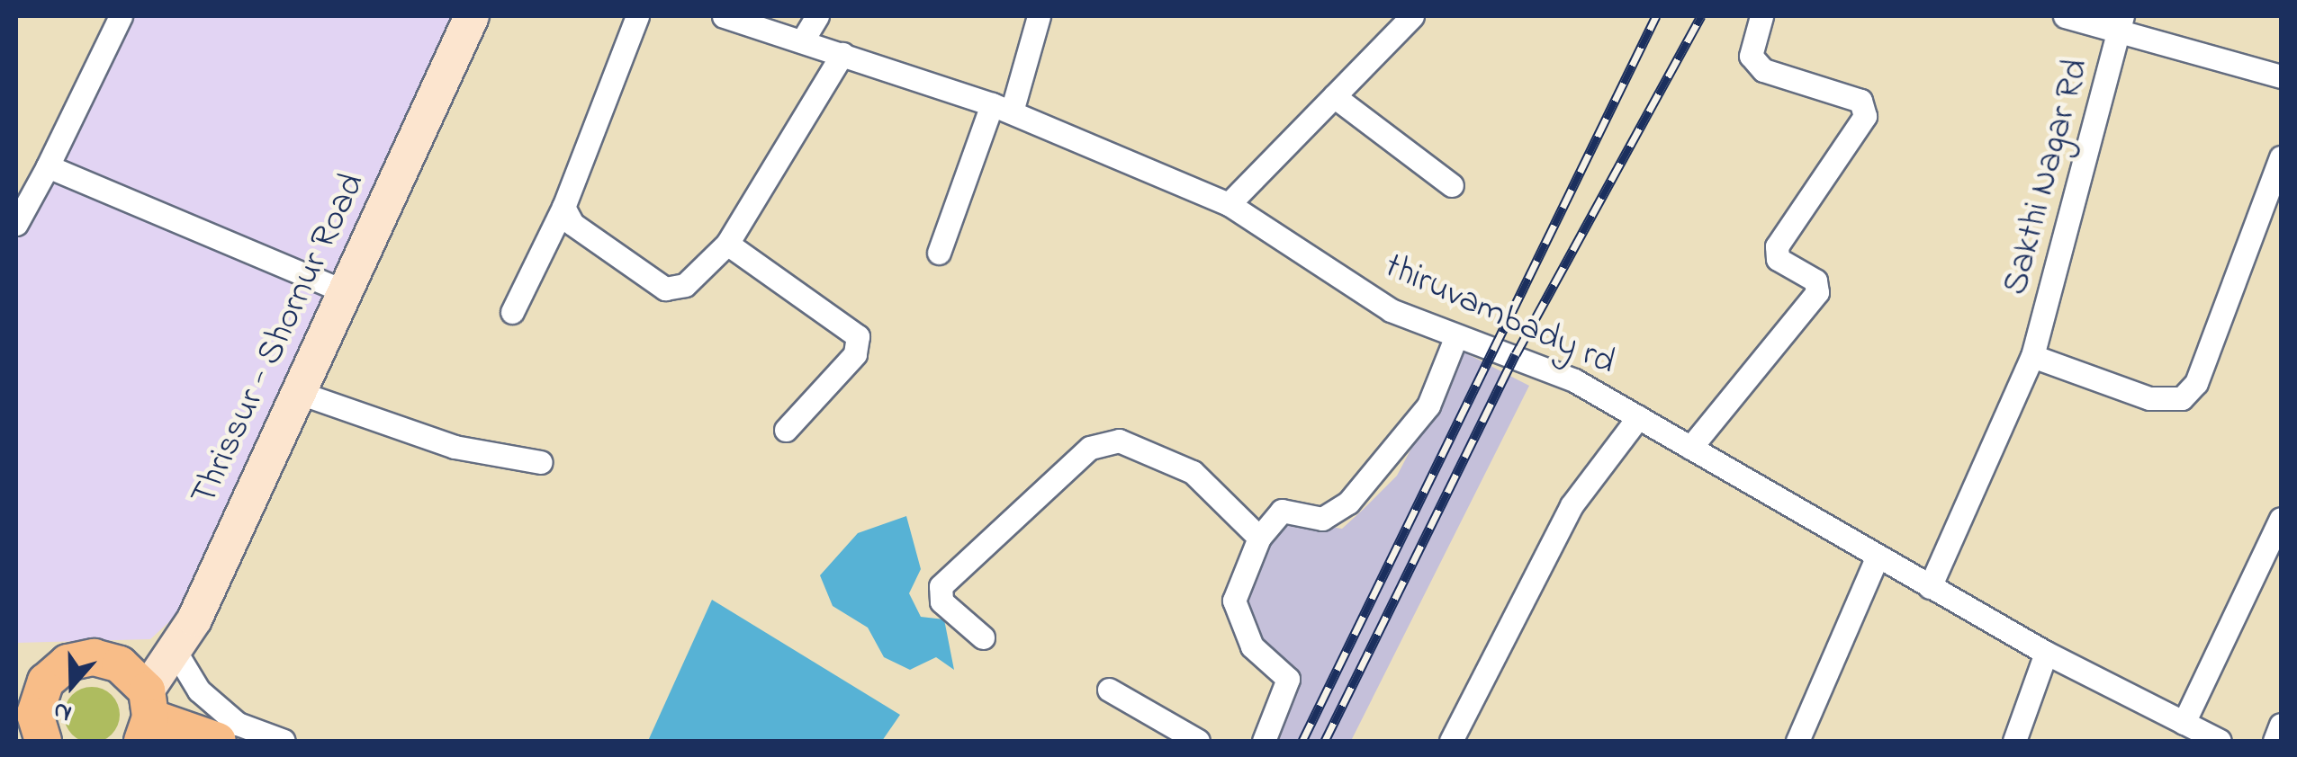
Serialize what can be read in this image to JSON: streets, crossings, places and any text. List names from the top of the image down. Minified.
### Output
{"streets":{"main road":["Thrissur - Shornur Road"],"street":["Sakthi Nagar Rd","thiruvambady rd"]},"crossings":[["Sakthi Nagar Rd","thiruvambady rd"]],"north":"bottom"}
